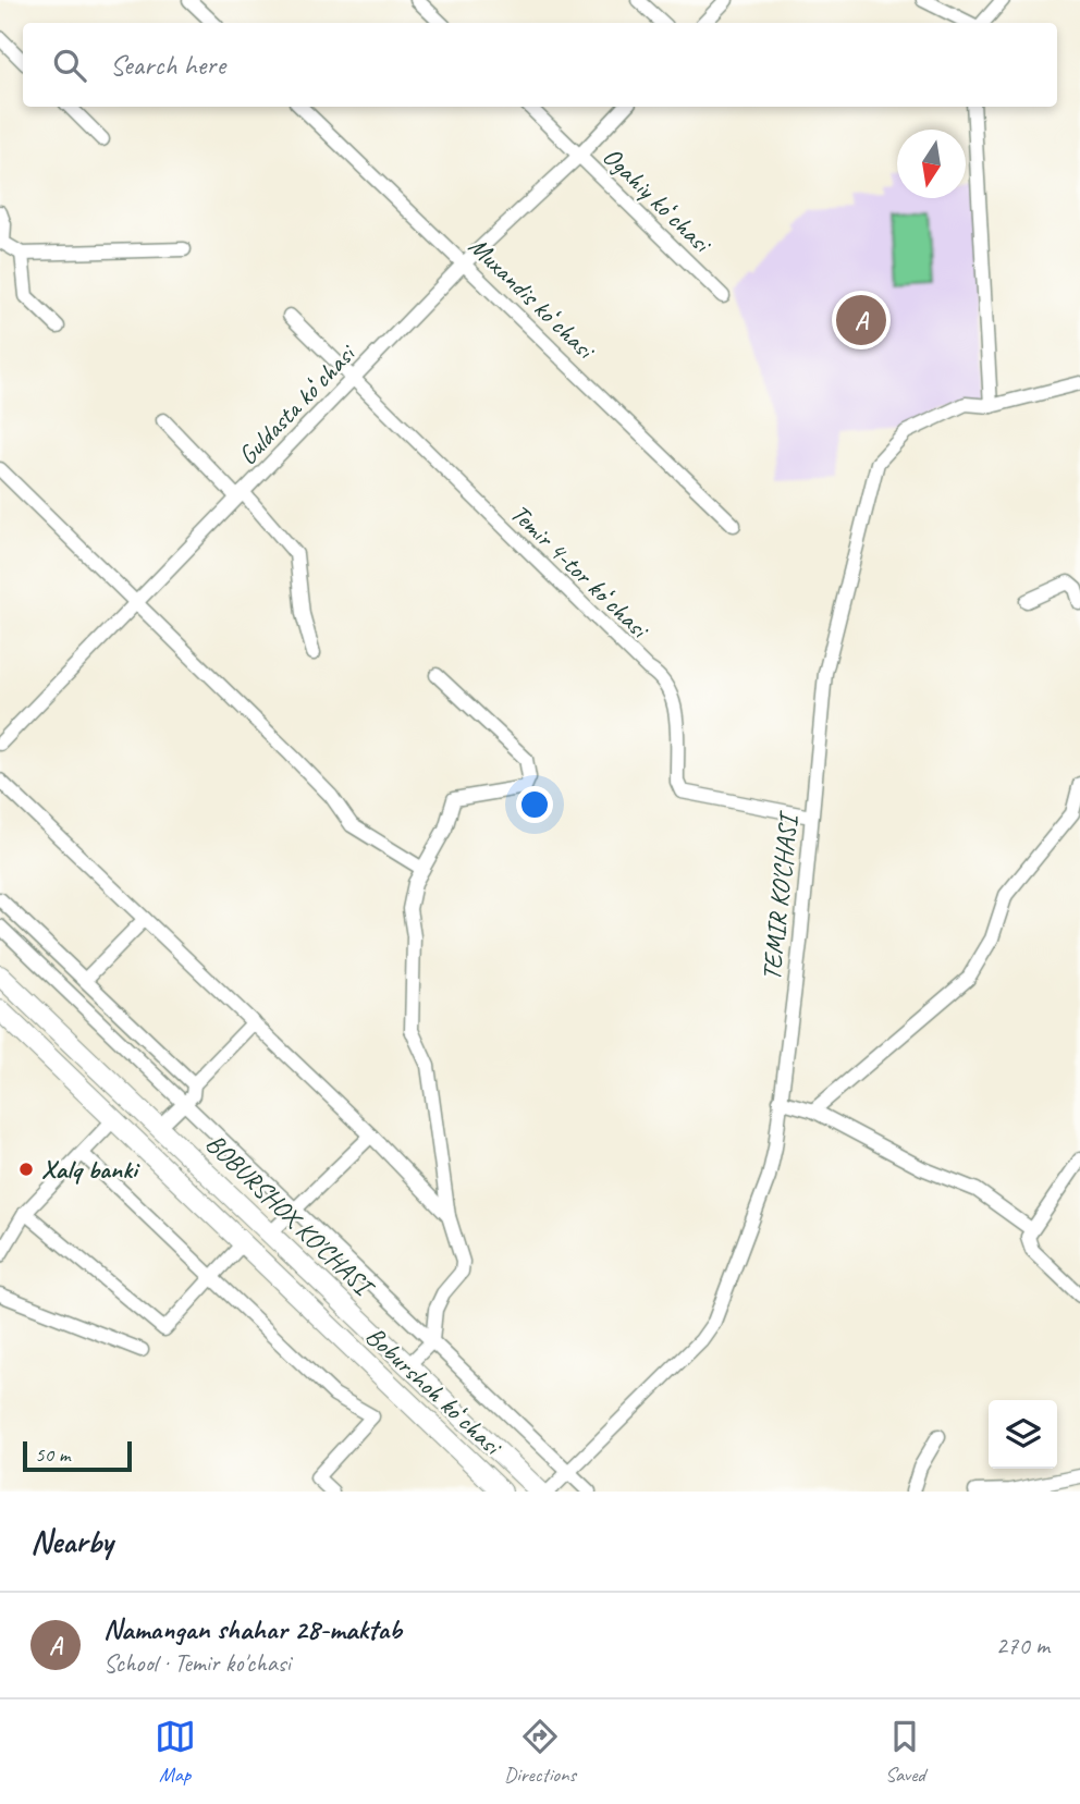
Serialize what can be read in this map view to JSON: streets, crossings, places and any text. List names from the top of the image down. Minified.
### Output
{"streets":{"main road":["BOBURSHOX KO'CHASI","Boburshoh koʻchasi"],"street":["Ogahiy koʻchasi","Muxandis koʻchasi","Guldasta koʻchasi","Temir 4-tor koʻchasi","TEMIR KO'CHASI"]},"crossings":[["Ogahiy koʻchasi","Guldasta koʻchasi"],["Muxandis koʻchasi","Guldasta koʻchasi"],["Guldasta koʻchasi","Temir 4-tor koʻchasi"],["Temir 4-tor koʻchasi","TEMIR KO'CHASI"]],"places":["Xalq banki"],"scale_bar":"50 m","north":"bottom","page":{"search":"Search here","pins":"A","scale":"50 m","heading":"Nearby","list":[{"mark":"A","name":"Namangan shahar 28-maktab","note":"School · Temir ko'chasi","value":"270 m"}],"nav":["Map","Directions","Saved"]}}
